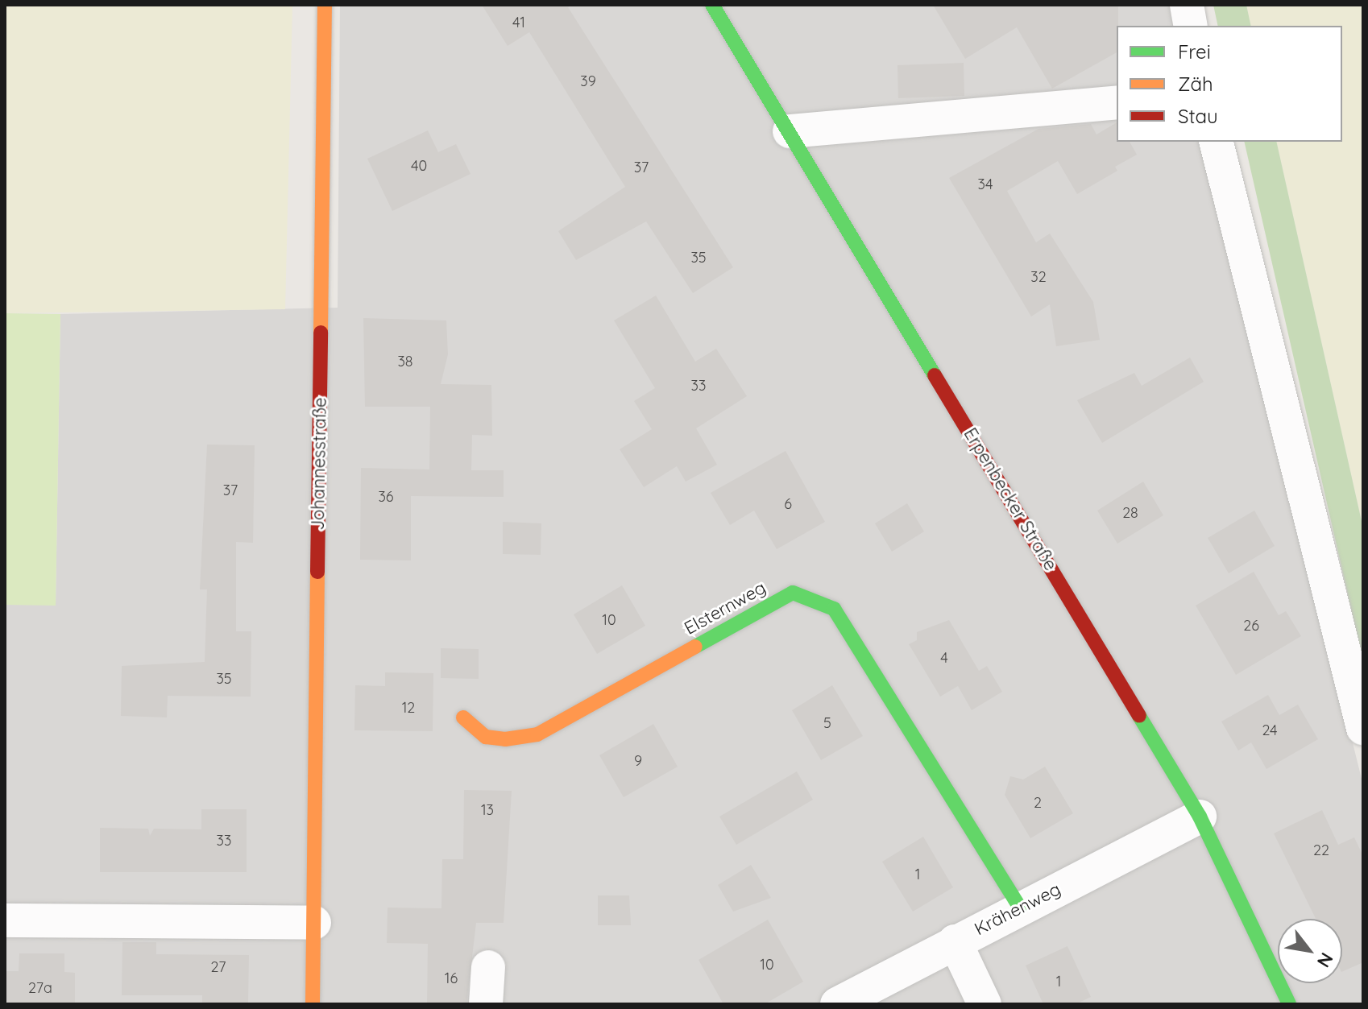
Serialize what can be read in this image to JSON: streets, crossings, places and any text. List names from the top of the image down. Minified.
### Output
{"streets":{"street":["Johannesstraße","Erpenbecker Straße","Elsternweg","Krähenweg"]},"crossings":[["Erpenbecker Straße","Krähenweg"],["Elsternweg","Krähenweg"]],"house_numbers":["41","39","40","37","34","35","32","38","33","37","36","6","28","10","26","4","35","12","5","24","9","2","13","33","22","1","10","27","16","1","27a"],"legend":["Frei","Zäh","Stau"],"north":"bottom right"}
